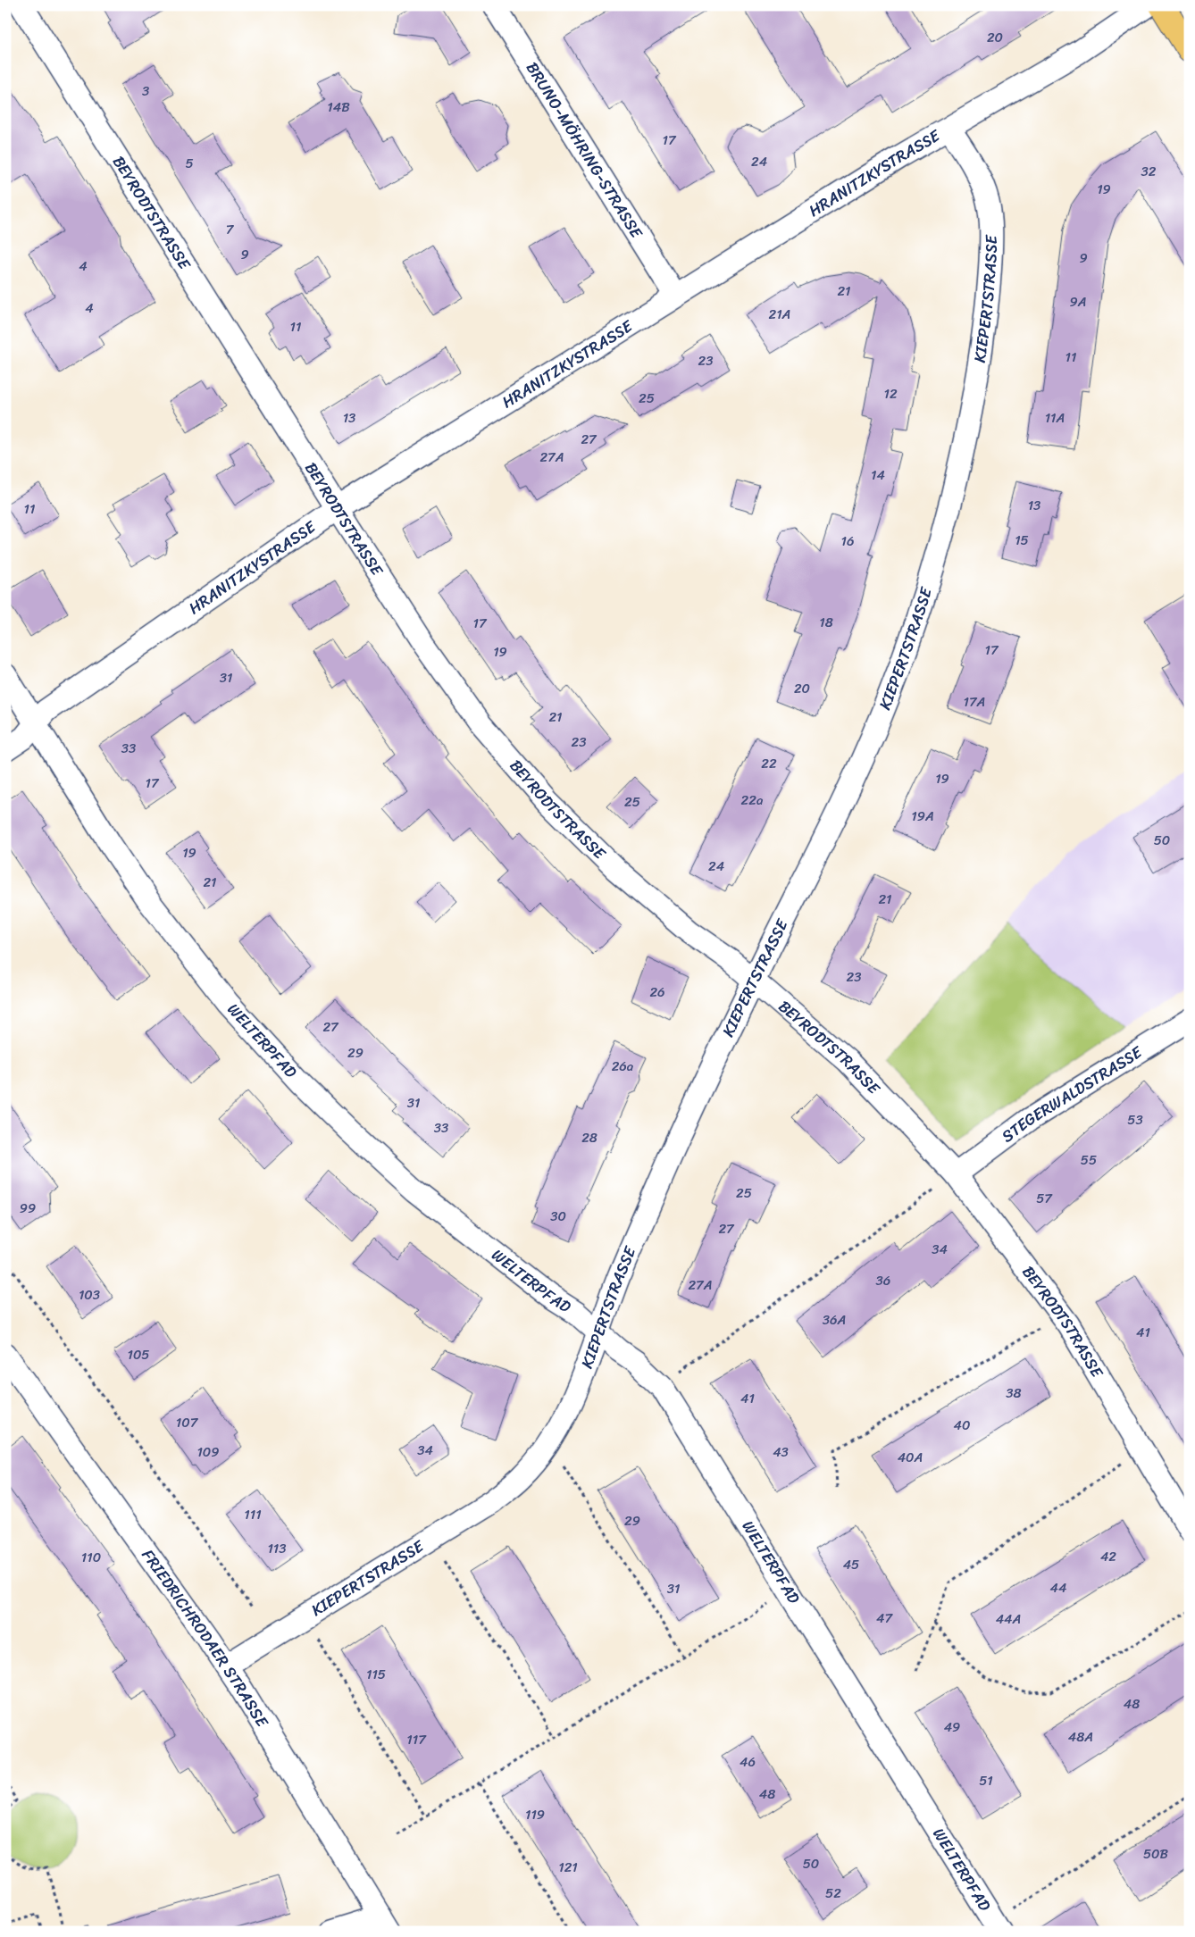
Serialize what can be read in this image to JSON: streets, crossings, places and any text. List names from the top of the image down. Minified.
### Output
{"streets":{"street":["BRUNO-MÖHRING-STRASSE","HRANITZKYSTRASSE","BEYRODTSTRASSE","KIEPERTSTRASSE","WELTERPFAD","STEGERWALDSTRASSE","FRIEDRICHRODAER STRASSE"]},"crossings":[["BRUNO-MÖHRING-STRASSE","HRANITZKYSTRASSE"],["HRANITZKYSTRASSE","BEYRODTSTRASSE"],["HRANITZKYSTRASSE","KIEPERTSTRASSE"],["HRANITZKYSTRASSE","WELTERPFAD"],["BEYRODTSTRASSE","KIEPERTSTRASSE"],["BEYRODTSTRASSE","STEGERWALDSTRASSE"],["KIEPERTSTRASSE","WELTERPFAD"],["KIEPERTSTRASSE","FRIEDRICHRODAER STRASSE"]],"house_numbers":["20","3","14B","17","24","5","32","19","7","9","9","4","21","9A","4","21A","11","11","23","12","25","13","11A","27","27A","14","13","11","15","16","18","17","17","19","31","20","17A","21","23","33","22","19","17","22a","25","19A","50","19","24","21","21","23","26","27","29","26a","31","53","33","28","55","25","57","99","30","27","34","36","27A","103","36A","41","105","38","41","107","40","34","109","43","40A","111","29","113","42","110","45","44","31","47","44A","115","48","49","48A","117","46","51","48","119","50B","50","121","52"]}
